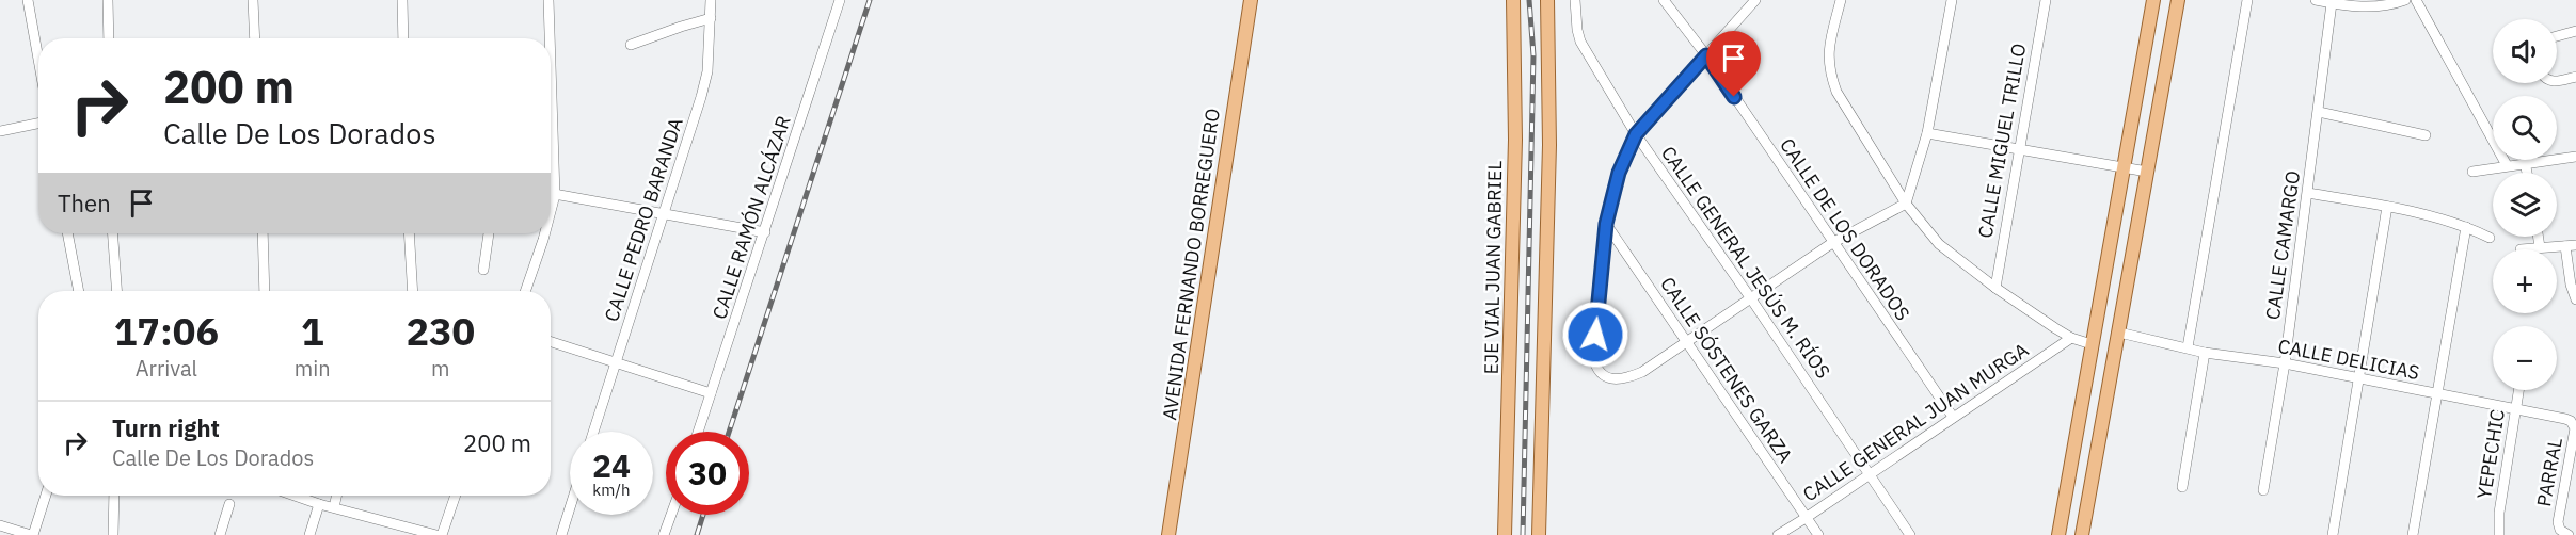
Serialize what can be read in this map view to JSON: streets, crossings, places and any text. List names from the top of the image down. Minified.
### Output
{"streets":{"main road":["AVENIDA FERNANDO BORREGUERO","EJE VIAL JUAN GABRIEL"],"street":["CALLE MIGUEL TRILLO","CALLE RAMÓN ALCÁZAR","CALLE PEDRO BARANDA","CALLE DE LOS DORADOS","CALLE CAMARGO","CALLE GENERAL JESÚS M. RÍOS","CALLE DELICIAS","CALLE SÓSTENES GARZA","CALLE GENERAL JUAN MURGA","YEPECHIC","PARRAL"]},"crossings":[["CALLE DE LOS DORADOS","CALLE GENERAL JUAN MURGA"],["CALLE CAMARGO","CALLE DELICIAS"],["CALLE GENERAL JESÚS M. RÍOS","CALLE GENERAL JUAN MURGA"],["CALLE DELICIAS","YEPECHIC"],["CALLE DELICIAS","PARRAL"],["CALLE SÓSTENES GARZA","CALLE GENERAL JUAN MURGA"]],"page":{"map_buttons":["+","−"],"turn":["200 m","Calle De Los Dorados"],"then":"Then","eta":["17:06","Arrival","1","min","230","m"],"list":[{"name":"Turn right","note":"Calle De Los Dorados","value":"200 m"}],"speed":"24 km/h","limit":"30"}}
